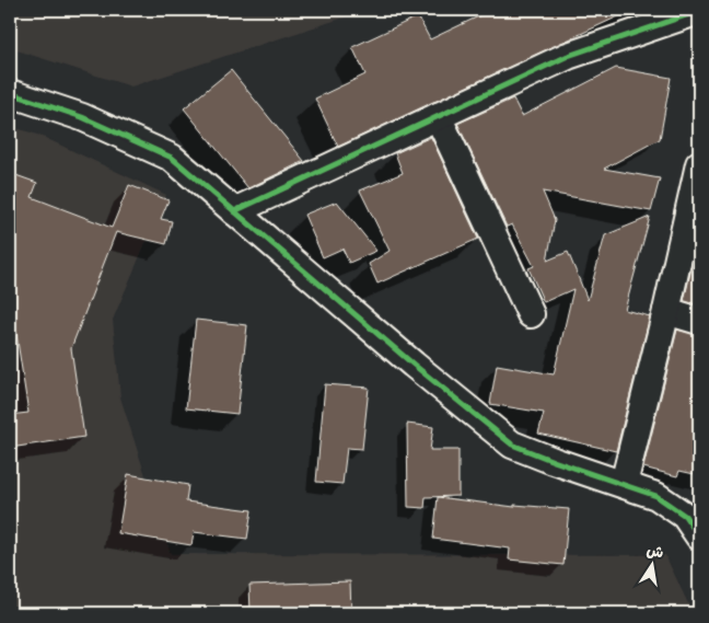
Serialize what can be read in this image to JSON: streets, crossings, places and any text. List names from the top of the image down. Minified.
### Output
{"north":"top"}
